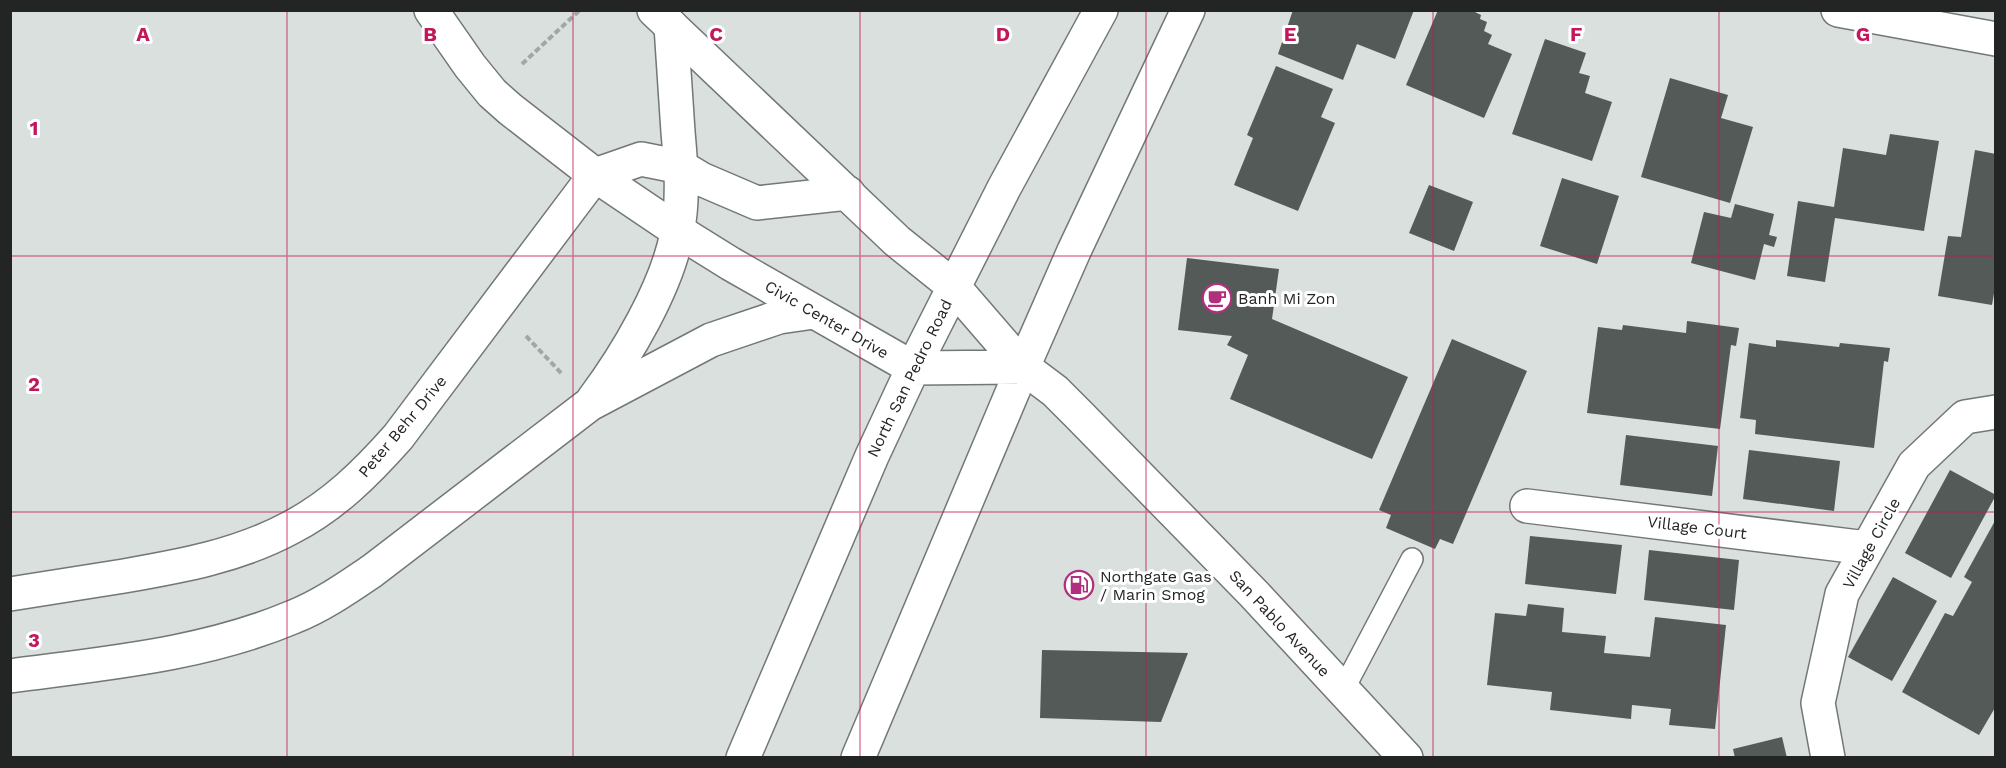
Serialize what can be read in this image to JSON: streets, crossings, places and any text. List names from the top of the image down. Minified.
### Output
{"streets":{"street":["Civic Center Drive","North San Pedro Road","Peter Behr Drive","Village Court","Village Circle","San Pablo Avenue"]},"crossings":[["Civic Center Drive","North San Pedro Road"],["Civic Center Drive","Peter Behr Drive"],["Village Court","Village Circle"]],"places":{"cafe":["Banh Mi Zon"],"fuel station":["Northgate Gas / Marin Smog"]},"grid":{"columns":["A","B","C","D","E","F","G"],"rows":["1","2","3"]}}
